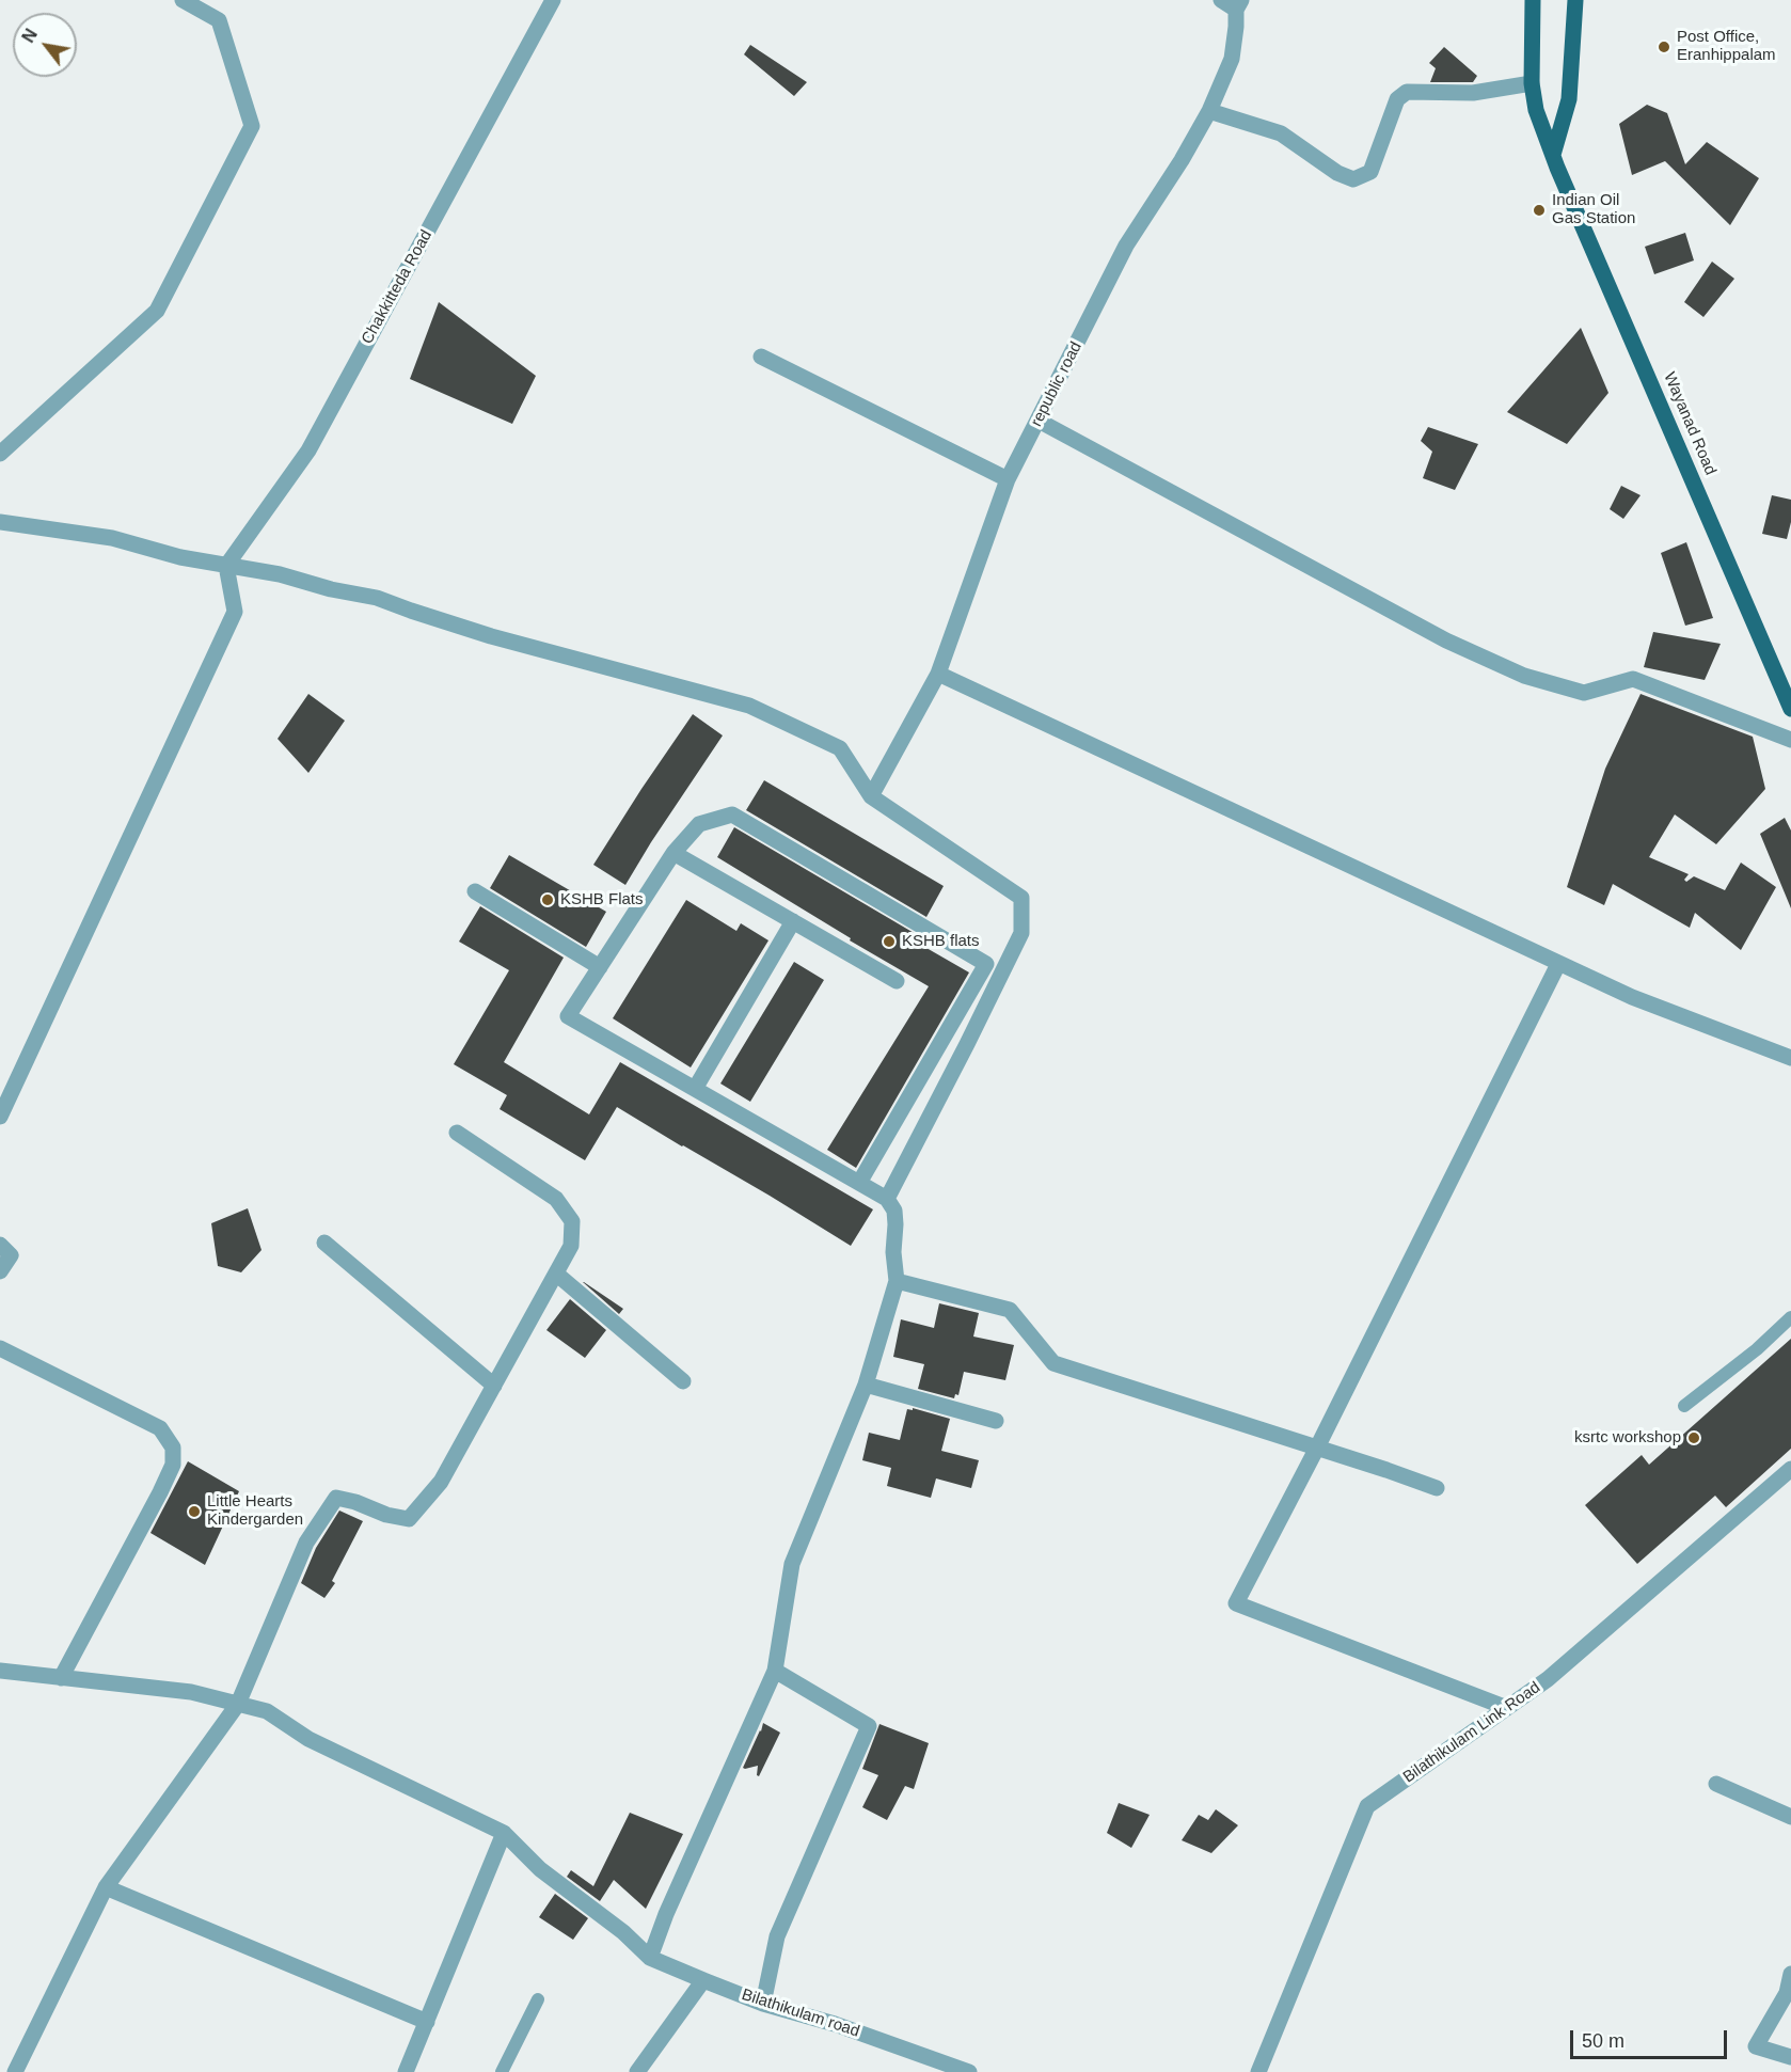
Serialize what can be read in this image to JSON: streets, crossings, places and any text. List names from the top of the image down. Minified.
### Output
{"streets":{"main road":["Wayanad Road"],"street":["Chakkitteda Road","republic road","Bilathikulam Link Road","Bilathikulam road"]},"places":["Post Office, Eranhippalam","Indian Oil Gas Station","KSHB Flats","KSHB flats","ksrtc workshop","Little Hearts Kindergarden"],"scale_bar":"50 m","north":"top left"}
